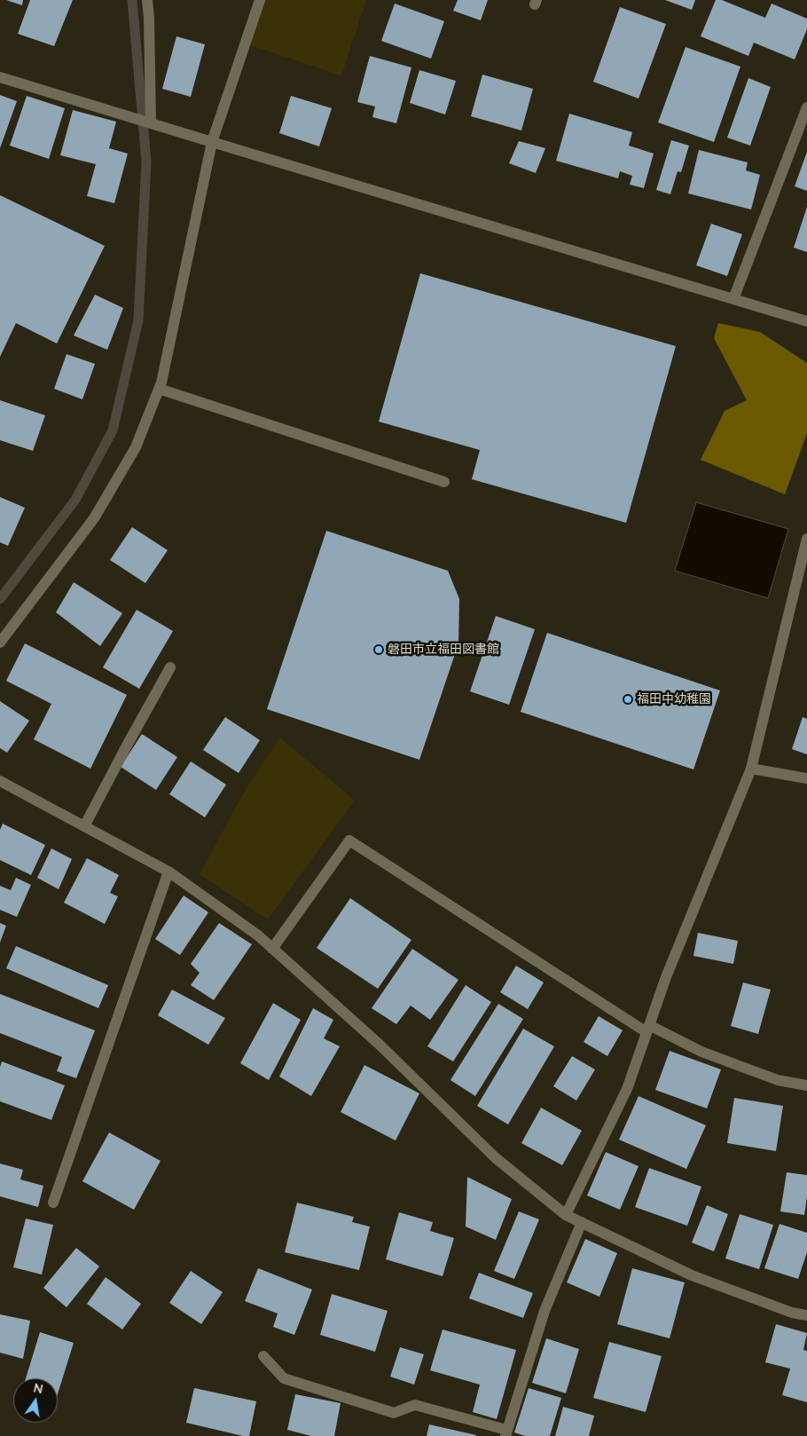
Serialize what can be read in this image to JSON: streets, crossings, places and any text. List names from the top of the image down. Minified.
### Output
{"places":["磐田市立福田図書館","福田中幼稚園"],"north":"top"}
